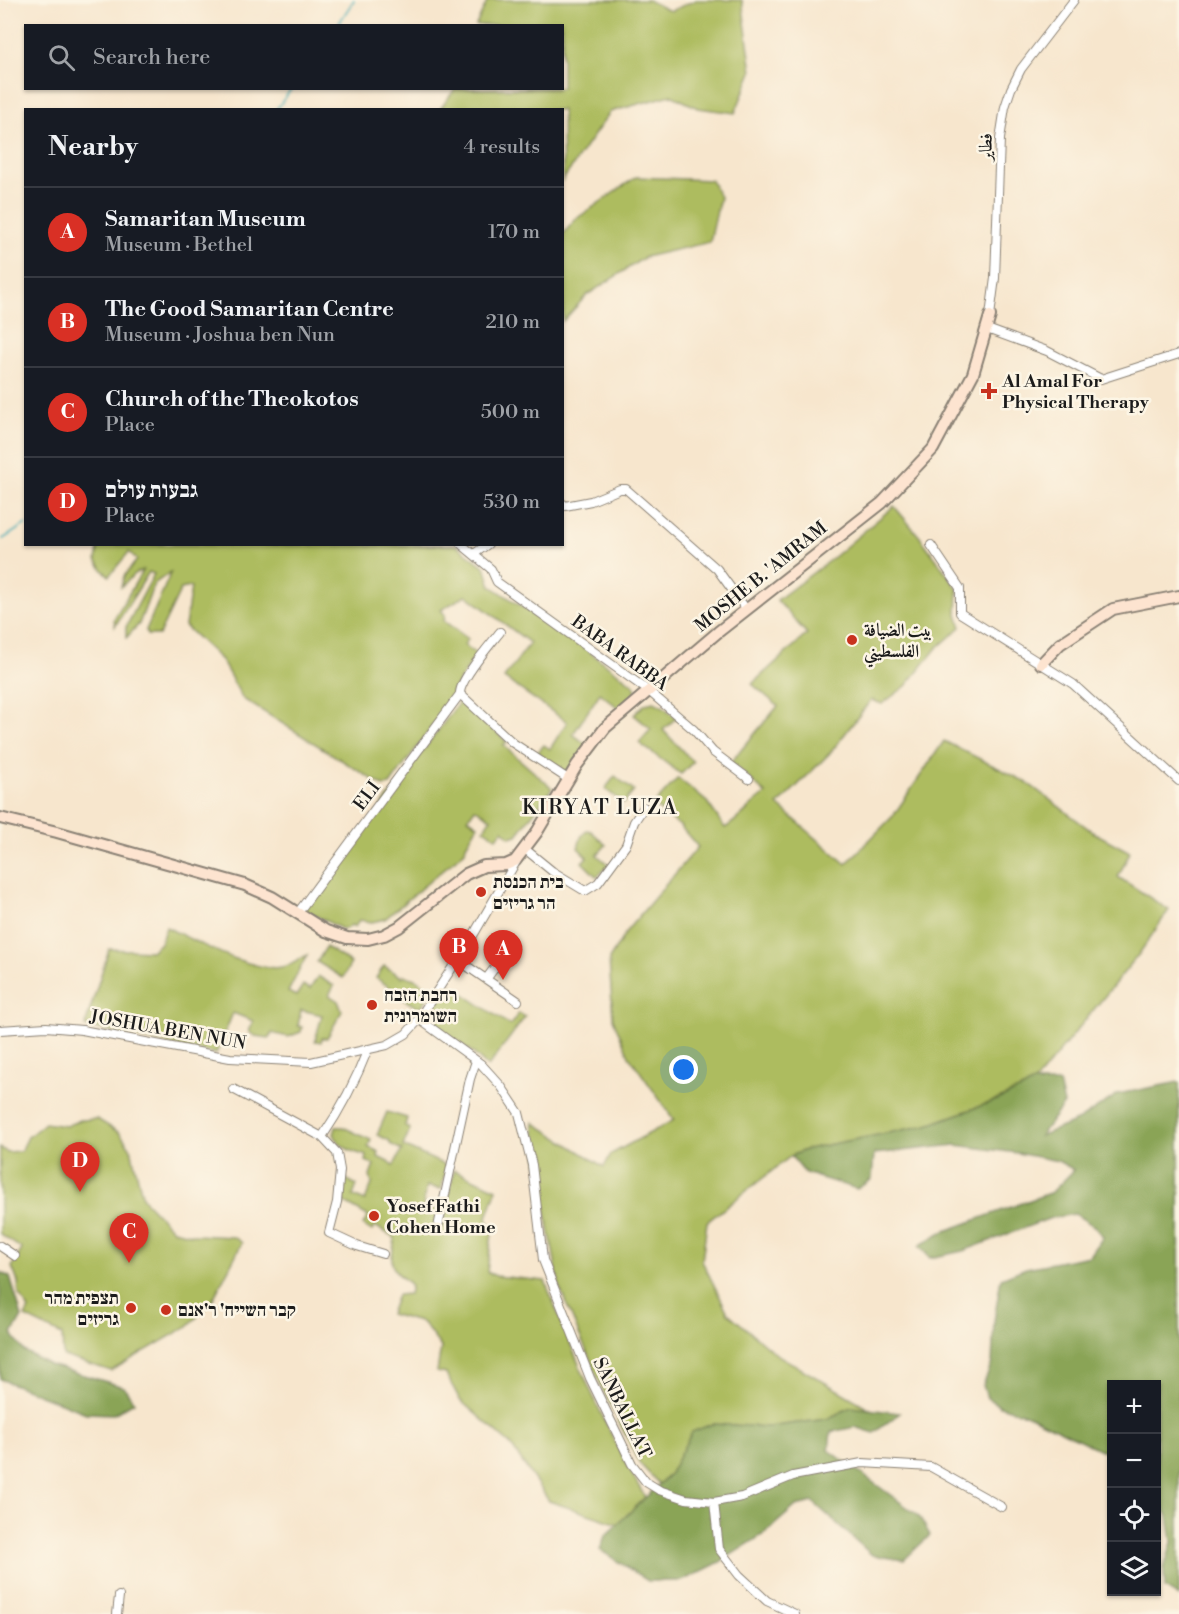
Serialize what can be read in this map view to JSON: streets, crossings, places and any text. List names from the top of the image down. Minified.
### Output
{"streets":{"street":["فطاير","MOSHE B. 'AMRAM","BABA RABBA","ELI","JOSHUA BEN NUN","SANBALLAT"]},"crossings":[["فطاير","MOSHE B. 'AMRAM"],["MOSHE B. 'AMRAM","BABA RABBA"],["MOSHE B. 'AMRAM","JOSHUA BEN NUN"],["JOSHUA BEN NUN","SANBALLAT"]],"districts":["KIRYAT LUZA"],"places":{"health":["Al Amal For Physical Therapy"],"other":["بيت الضيافة الفلسطيني","בית הכנסת הר גריזים","רחבת הזבח השומרונית","Yosef Fathi Cohen Home","תצפית מהר גריזים","קבר השייח' ר'אנם"]},"page":{"search":"Search here","heading":["Nearby","4 results"],"list":[{"mark":"A","name":"Samaritan Museum","note":"Museum · Bethel","value":"170 m"},{"mark":"B","name":"The Good Samaritan Centre","note":"Museum · Joshua ben Nun","value":"210 m"},{"mark":"C","name":"Church of the Theokotos","note":"Place","value":"500 m"},{"mark":"D","name":"גבעות עולם","note":"Place","value":"530 m"}],"pins":["B","A","D","C"],"map_buttons":["+","−"]}}
